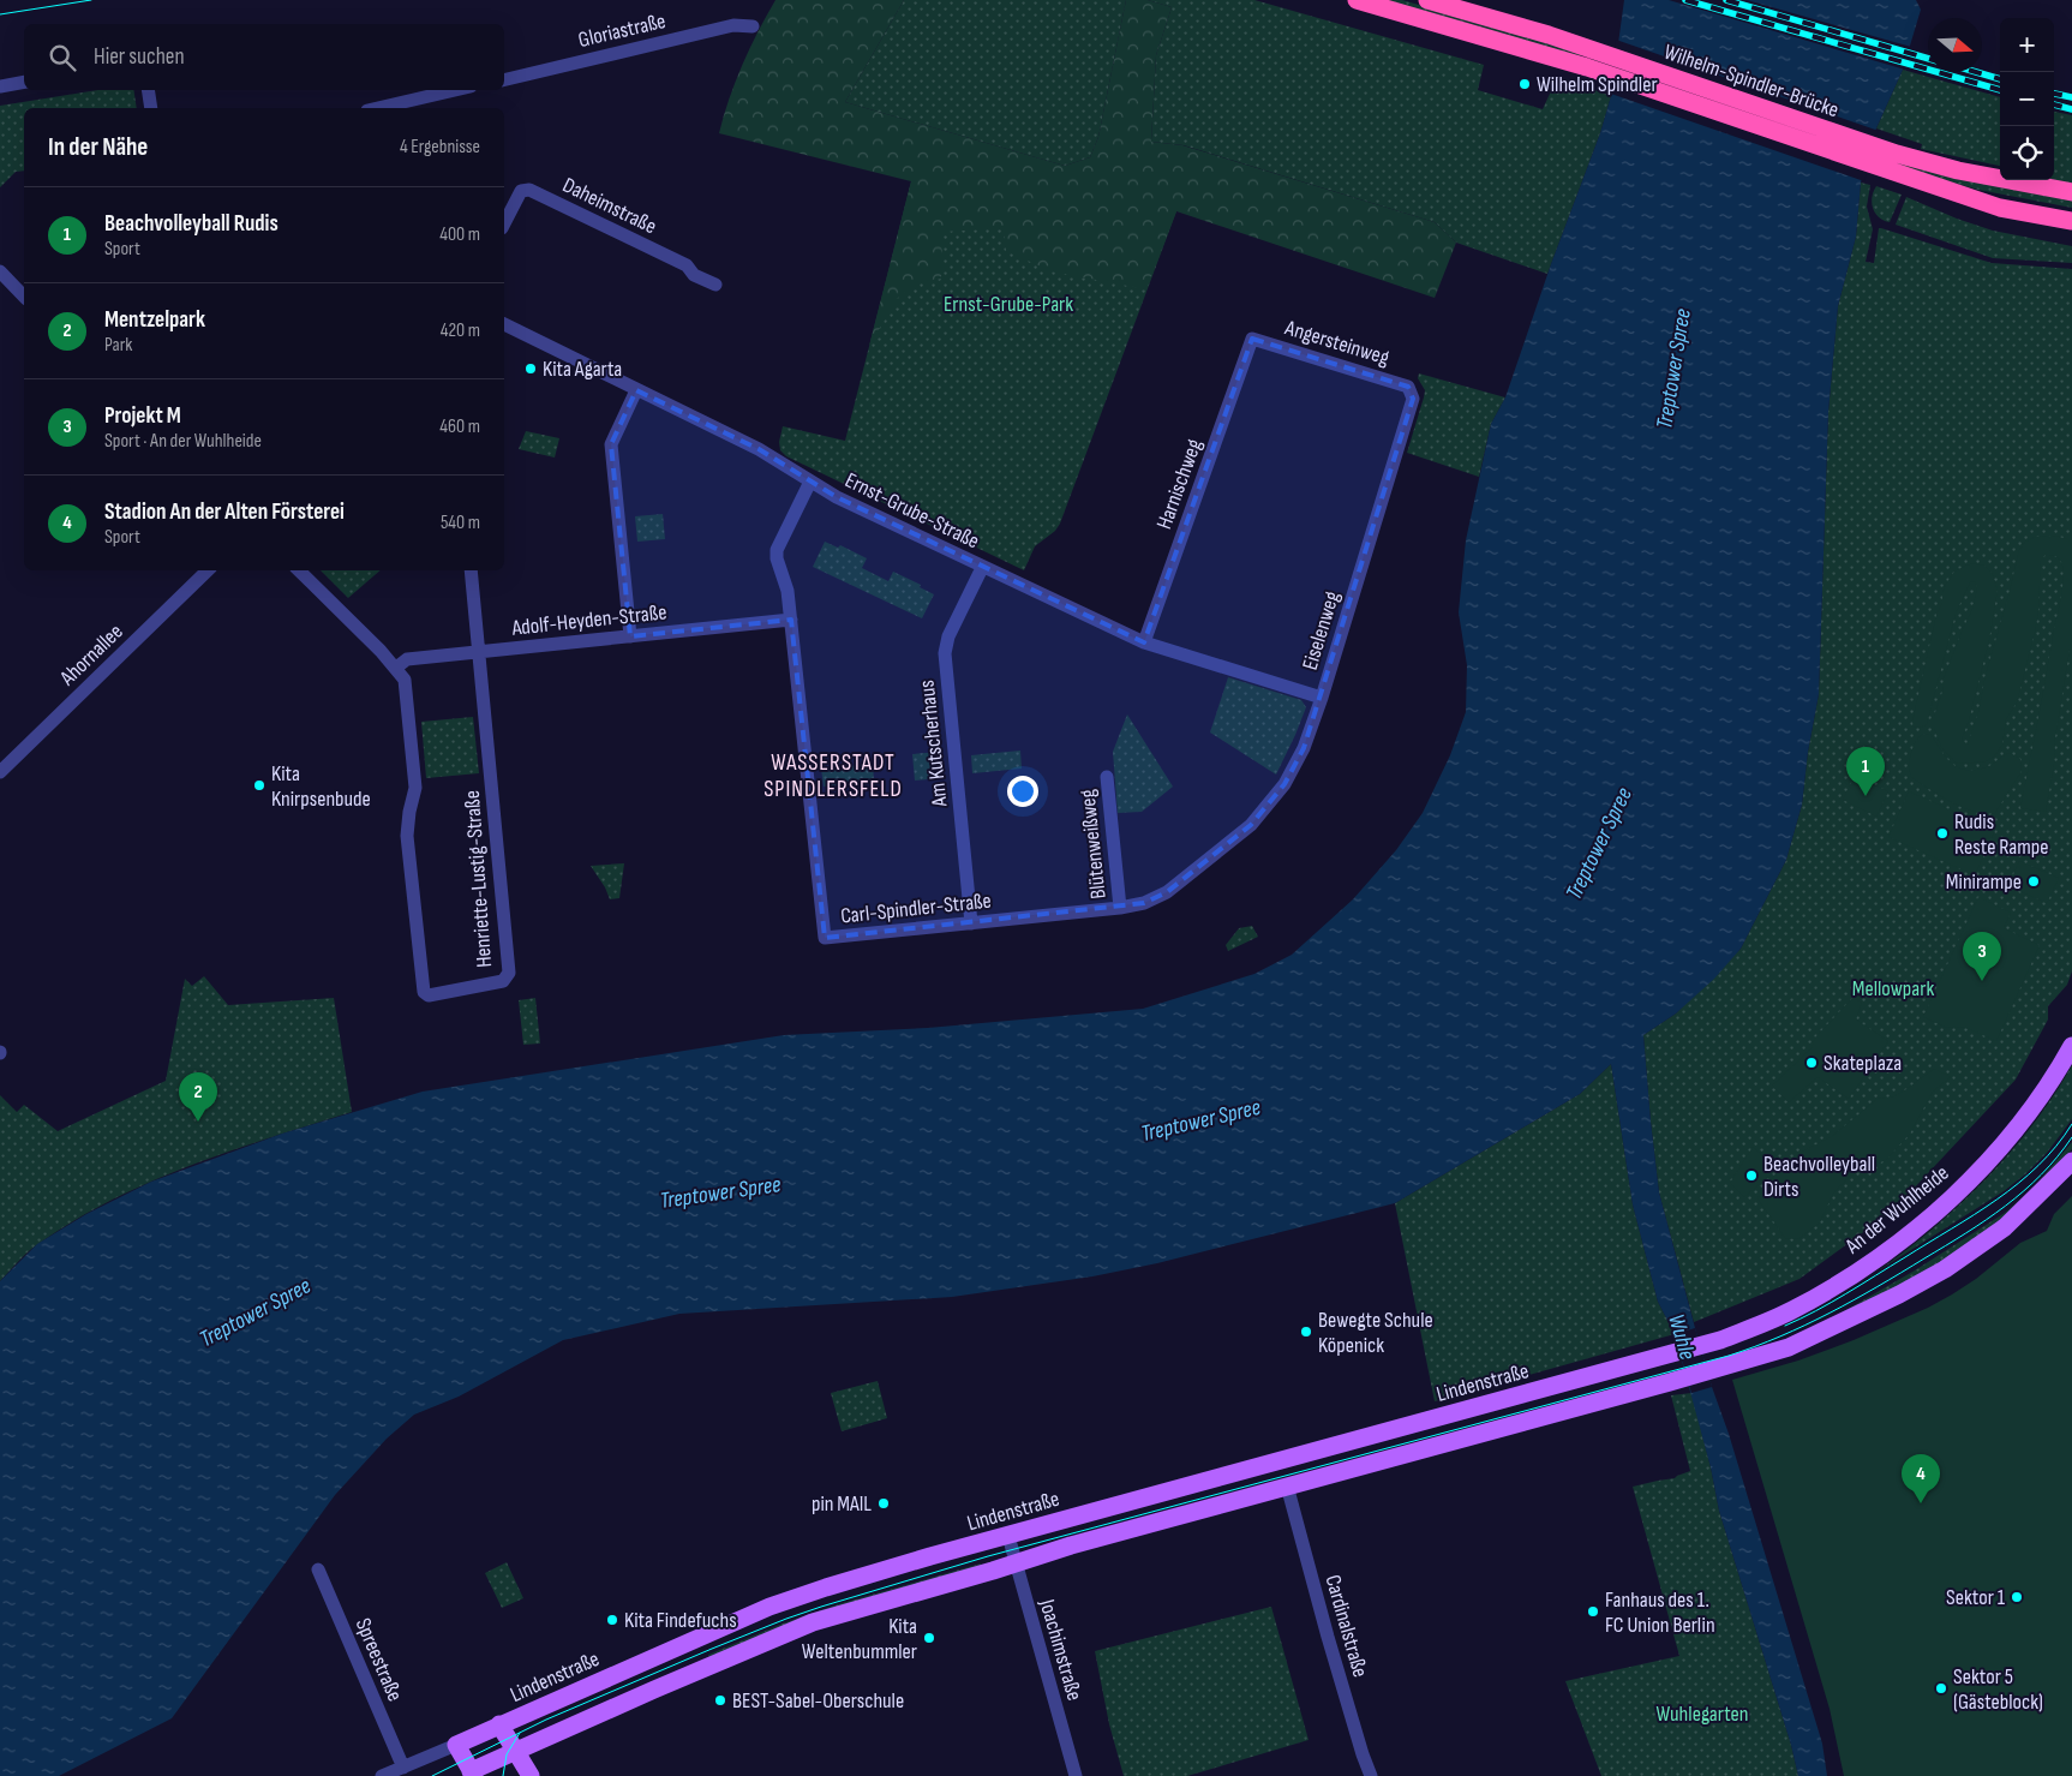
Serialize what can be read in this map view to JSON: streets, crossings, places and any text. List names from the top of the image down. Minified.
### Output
{"streets":{"highway":["Wilhelm-Spindler-Brücke"],"main road":["An der Wuhlheide","Lindenstraße"],"street":["Gloriastraße","Daheimstraße","Angersteinweg","Harnischweg","Ernst-Grube-Straße","Adolf-Heyden-Straße","Eiselenweg","Ahornallee","Am Kutscherhaus","Blütenweißweg","Henriette-Lustig-Straße","Carl-Spindler-Straße","Cardinalstraße","Joachimstraße","Spreestraße"]},"crossings":[["Angersteinweg","Harnischweg"],["Angersteinweg","Eiselenweg"],["Harnischweg","Ernst-Grube-Straße"],["Ernst-Grube-Straße","Eiselenweg"],["Ernst-Grube-Straße","Am Kutscherhaus"],["Ernst-Grube-Straße","Carl-Spindler-Straße"],["Adolf-Heyden-Straße","Henriette-Lustig-Straße"],["Adolf-Heyden-Straße","Carl-Spindler-Straße"],["Eiselenweg","Carl-Spindler-Straße"],["Am Kutscherhaus","Carl-Spindler-Straße"],["Blütenweißweg","Carl-Spindler-Straße"],["An der Wuhlheide","Lindenstraße"],["Lindenstraße","Joachimstraße"],["Lindenstraße","Spreestraße"]],"districts":["WASSERSTADT SPINDLERSFELD"],"water":["Treptower Spree","Wuhle"],"parks":["Ernst-Grube-Park","Mellowpark","Wuhlegarten"],"places":["Wilhelm Spindler","Kita Agarta","Kita Knirpsenbude","Rudis Reste Rampe","Minirampe","Skateplaza","Beachvolleyball Dirts","Bewegte Schule Köpenick","pin MAIL","Sektor 1","Fanhaus des 1. FC Union Berlin","Kita Findefuchs","Kita Weltenbummler","Sektor 5 (Gästeblock)","BEST-Sabel-Oberschule"],"north":"right","page":{"map_buttons":["+","−"],"search":"Hier suchen","heading":["In der Nähe","4 Ergebnisse"],"list":[{"mark":"1","name":"Beachvolleyball Rudis","note":"Sport","value":"400 m"},{"mark":"2","name":"Mentzelpark","note":"Park","value":"420 m"},{"mark":"3","name":"Projekt M","note":"Sport · An der Wuhlheide","value":"460 m"},{"mark":"4","name":"Stadion An der Alten Försterei","note":"Sport","value":"540 m"}],"pins":["1","3","2","4"]}}
